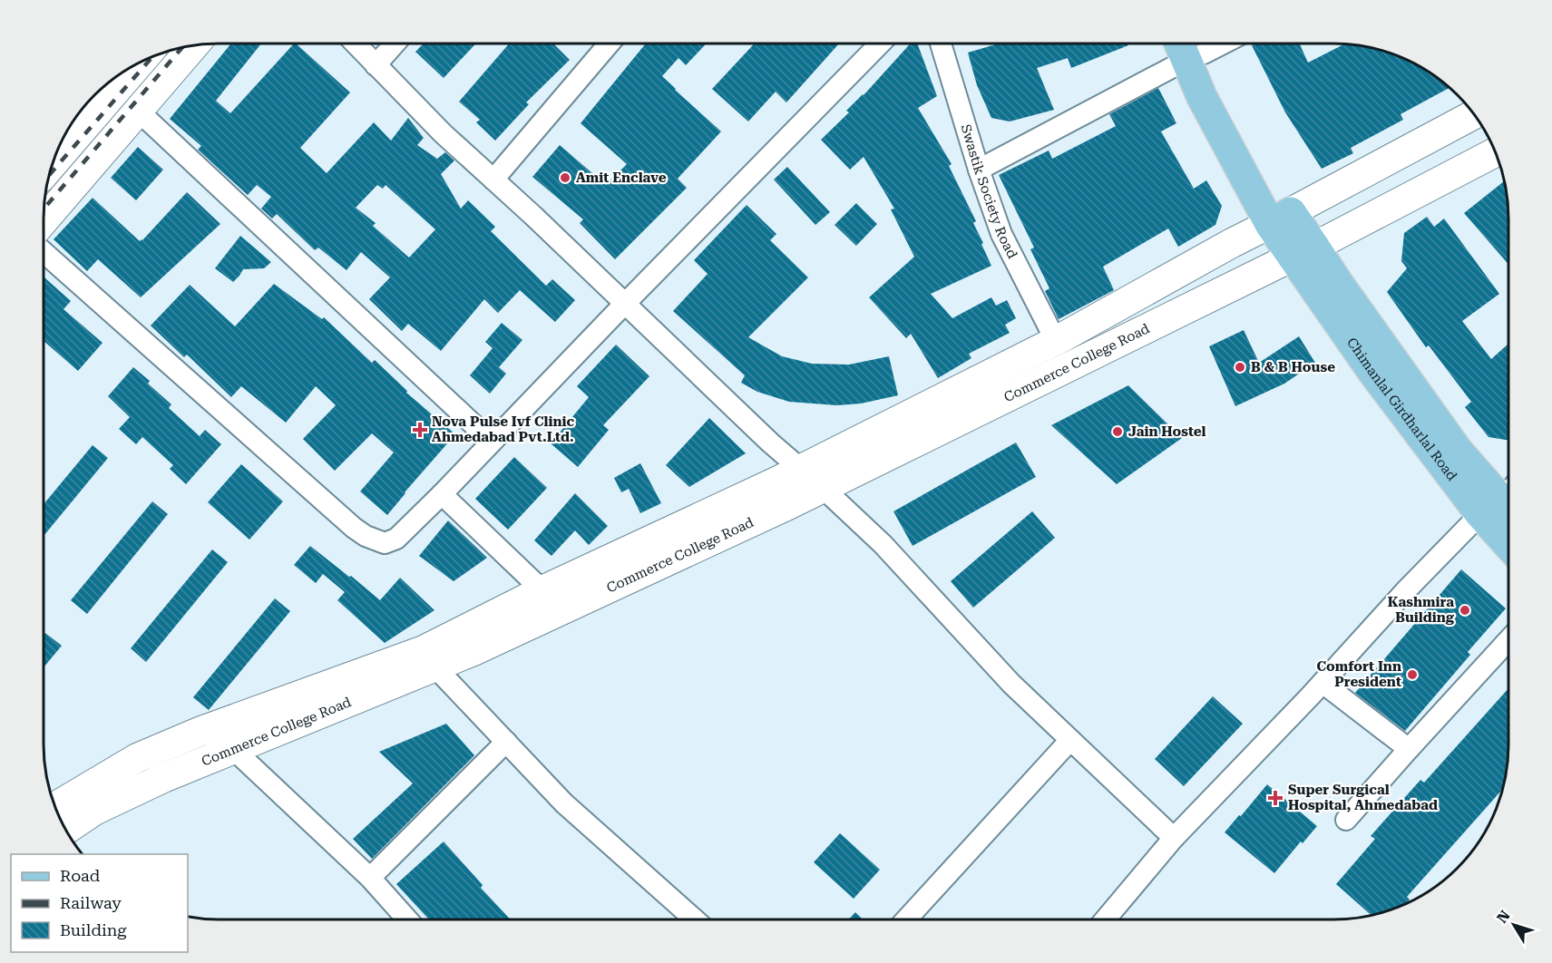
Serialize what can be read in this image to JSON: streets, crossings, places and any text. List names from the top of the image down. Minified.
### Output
{"streets":{"main road":["Commerce College Road","Chimanlal Girdharlal Road"],"street":["Swastik Society Road"]},"crossings":[["Swastik Society Road","Commerce College Road"],["Commerce College Road","Chimanlal Girdharlal Road"]],"places":{"other":["Amit Enclave","B & B House","Jain Hostel","Kashmira Building","Comfort Inn President"],"health":["Nova Pulse Ivf Clinic Ahmedabad Pvt.Ltd.","Super Surgical Hospital, Ahmedabad"]},"legend":["Road","Railway","Building"],"north":"top left"}
